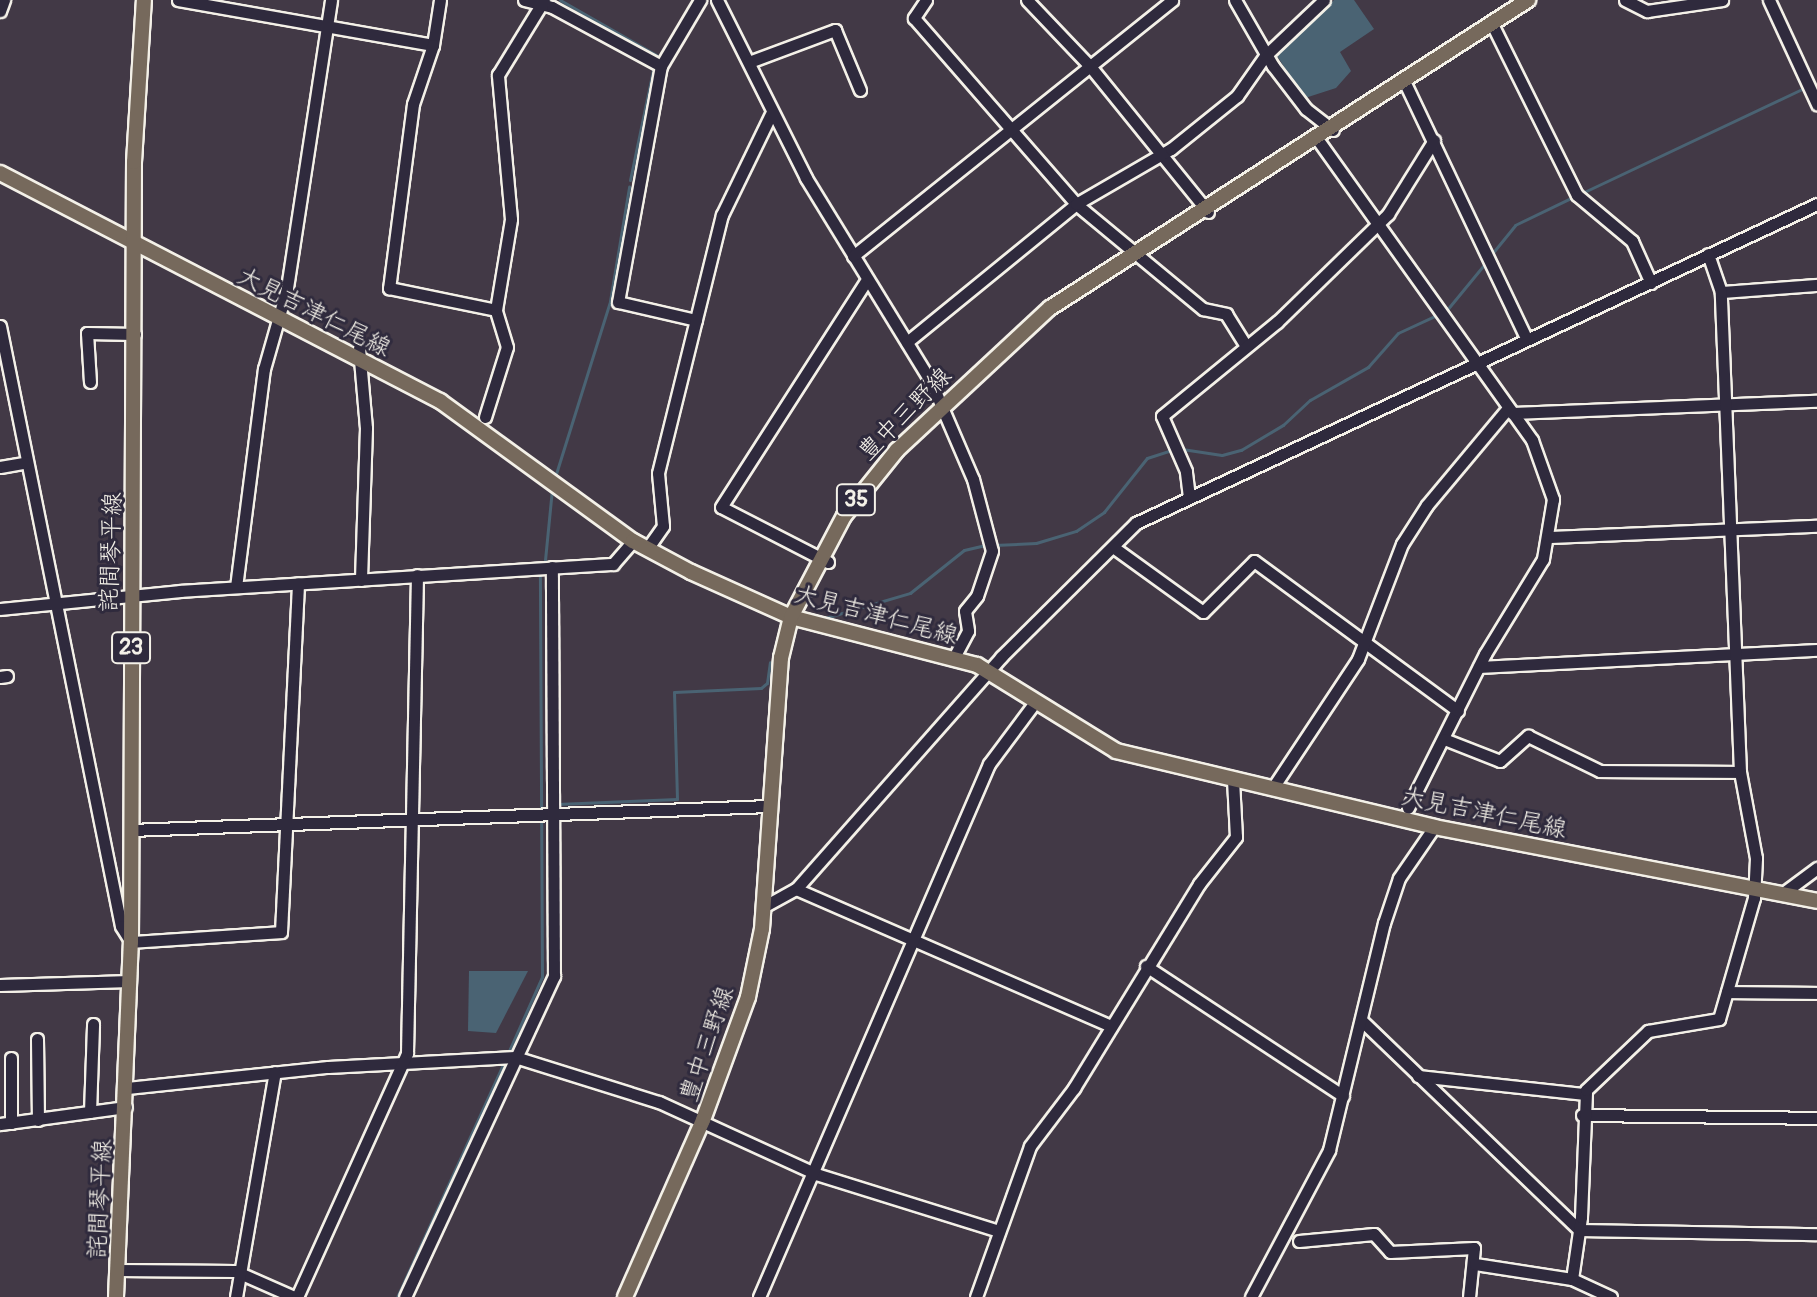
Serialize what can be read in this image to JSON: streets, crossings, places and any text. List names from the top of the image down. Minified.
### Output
{"streets":{"main road":["大見吉津仁尾線","豊中三野線","35","詫間琴平線","23"]},"crossings":[["大見吉津仁尾線","豊中三野線"],["大見吉津仁尾線","詫間琴平線"]]}
